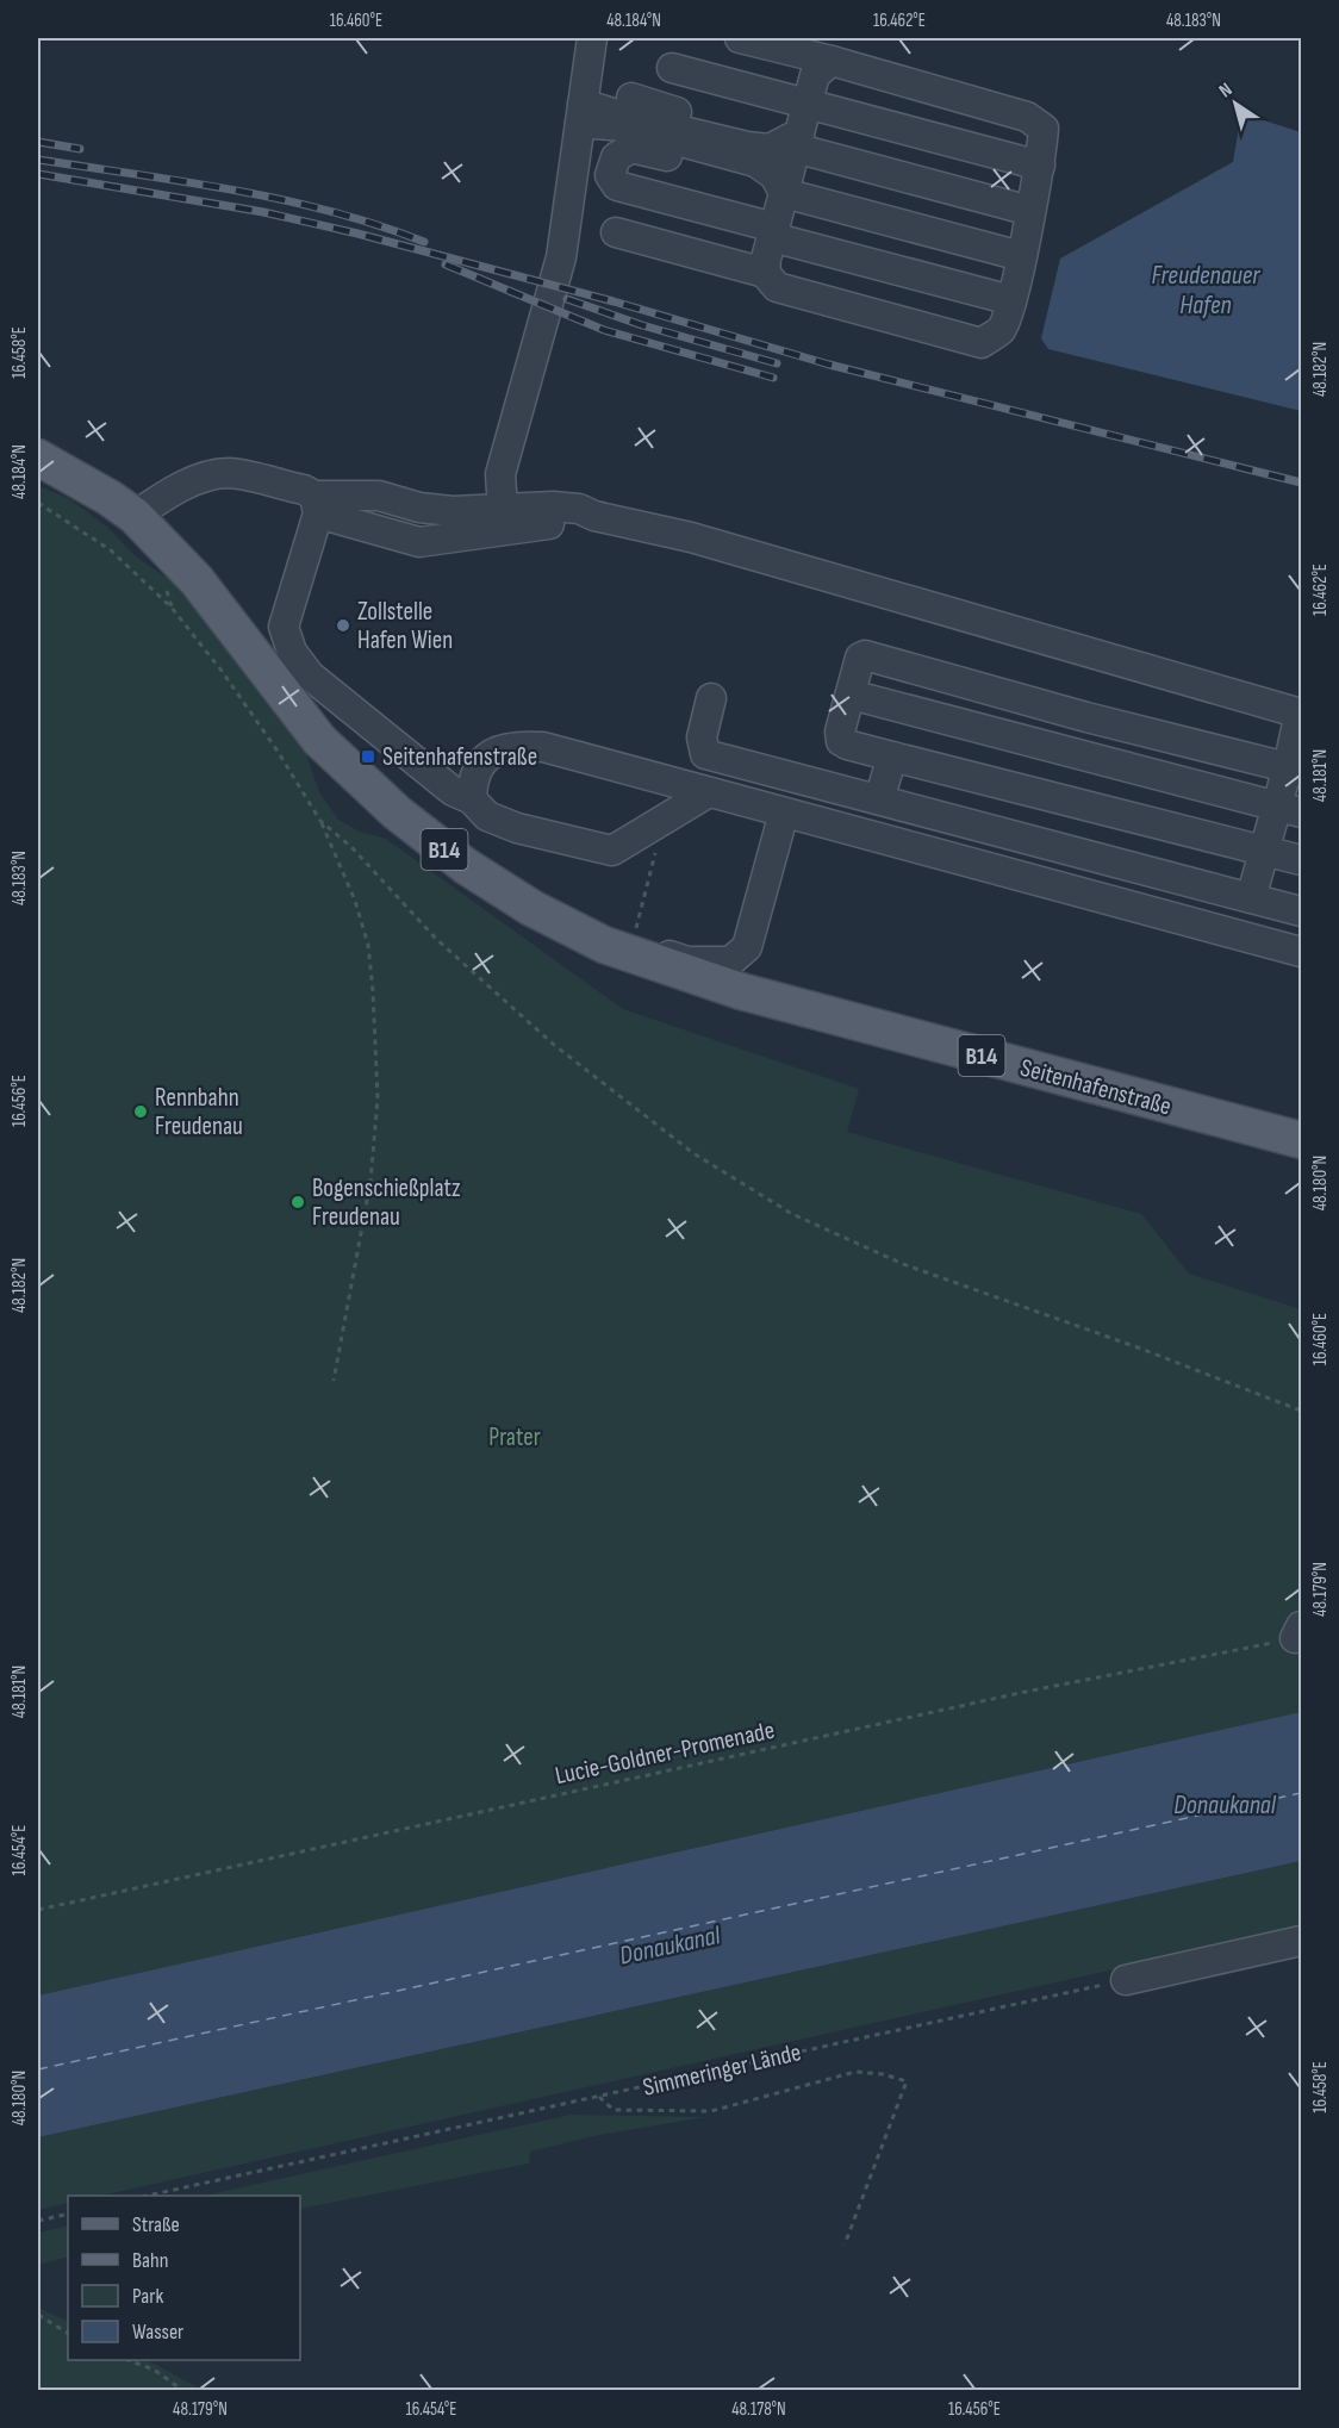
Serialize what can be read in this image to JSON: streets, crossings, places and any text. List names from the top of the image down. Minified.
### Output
{"streets":{"main road":["B14","Seitenhafenstraße"],"path":["Lucie-Goldner-Promenade","Simmeringer Lände"]},"water":["Freudenauer Hafen","Donaukanal"],"parks":["Prater"],"places":{"other":["Zollstelle Hafen Wien","Rennbahn Freudenau","Bogenschießplatz Freudenau"],"transit":["Seitenhafenstraße"]},"legend":["Straße","Bahn","Park","Wasser"],"north":"top left","coordinates":["16.460°E","48.184°N","16.462°E","48.183°N","16.458°E","48.182°N","48.181°N","16.456°E","48.180°N","48.179°N","16.454°E","48.178°N"]}
